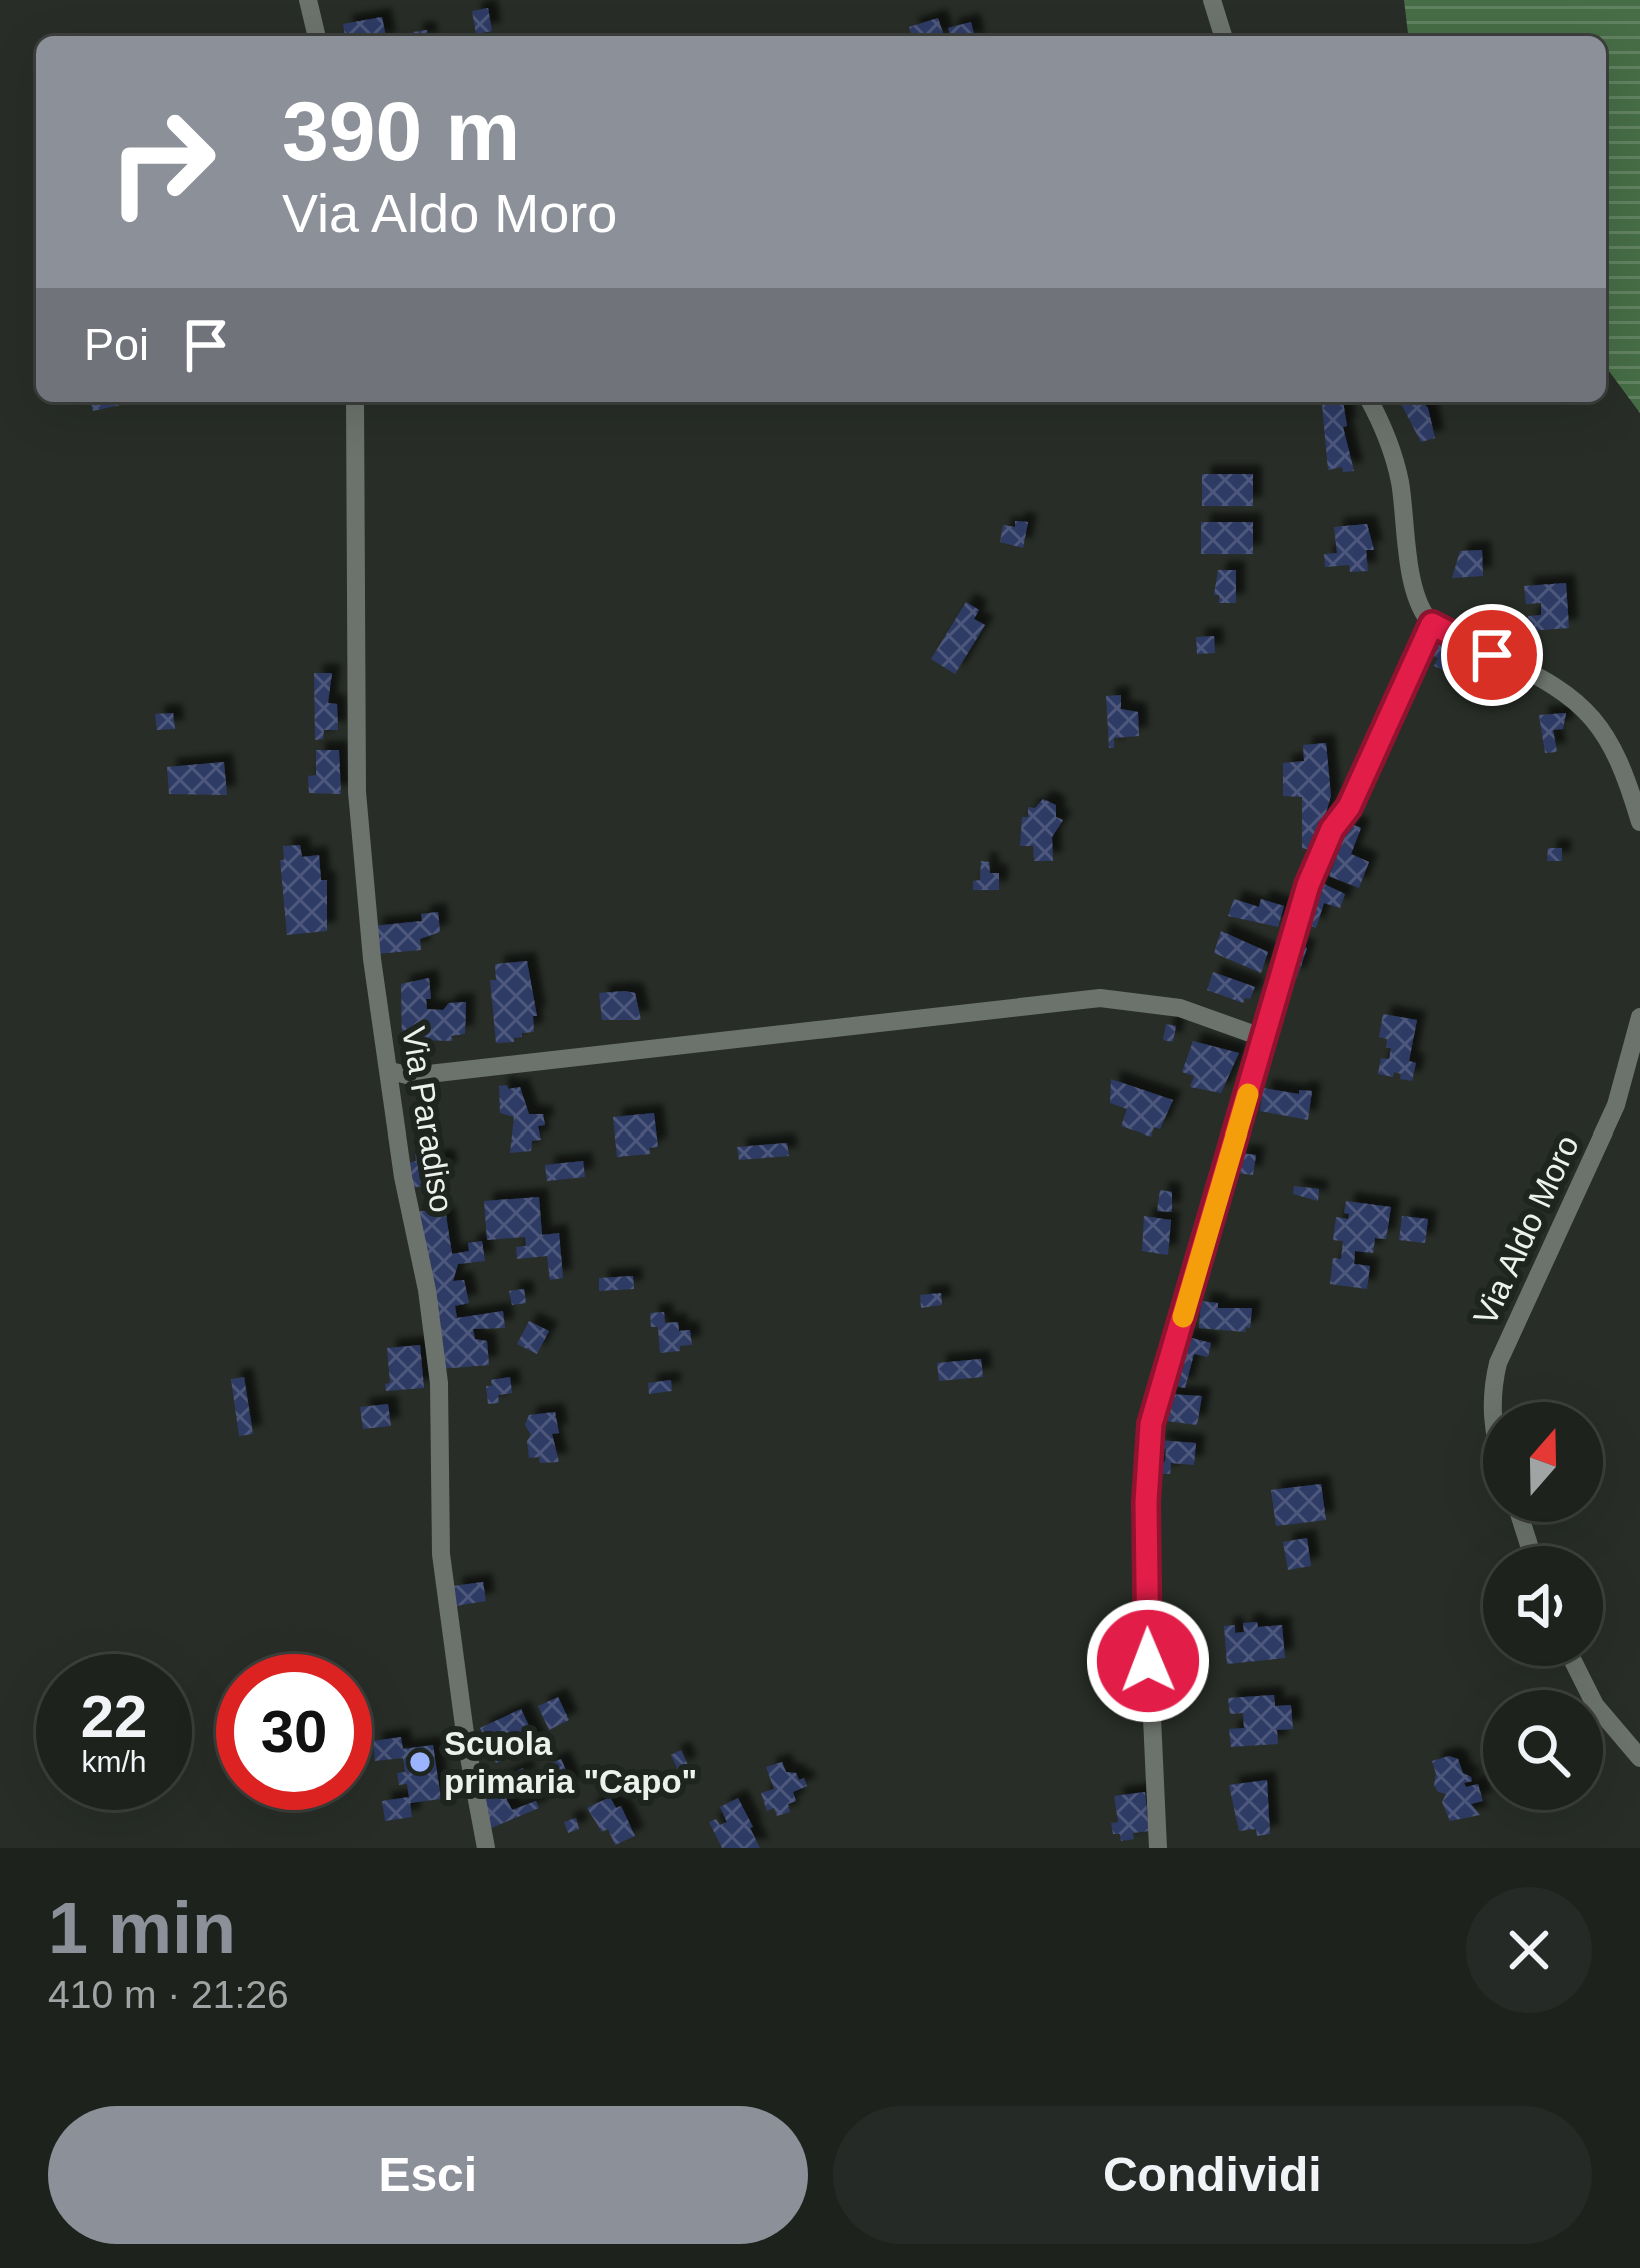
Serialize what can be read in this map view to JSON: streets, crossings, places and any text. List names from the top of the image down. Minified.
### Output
{"streets":{"street":["Via Paradiso","Via Aldo Moro"]},"places":["Scuola primaria \"Capo\""],"north":"top","page":{"turn":["390 m","Via Aldo Moro"],"then":"Poi","speed":"22 km/h","limit":"30","heading":["1 min","410 m · 21:26"],"buttons":["Esci","Condividi"]}}
